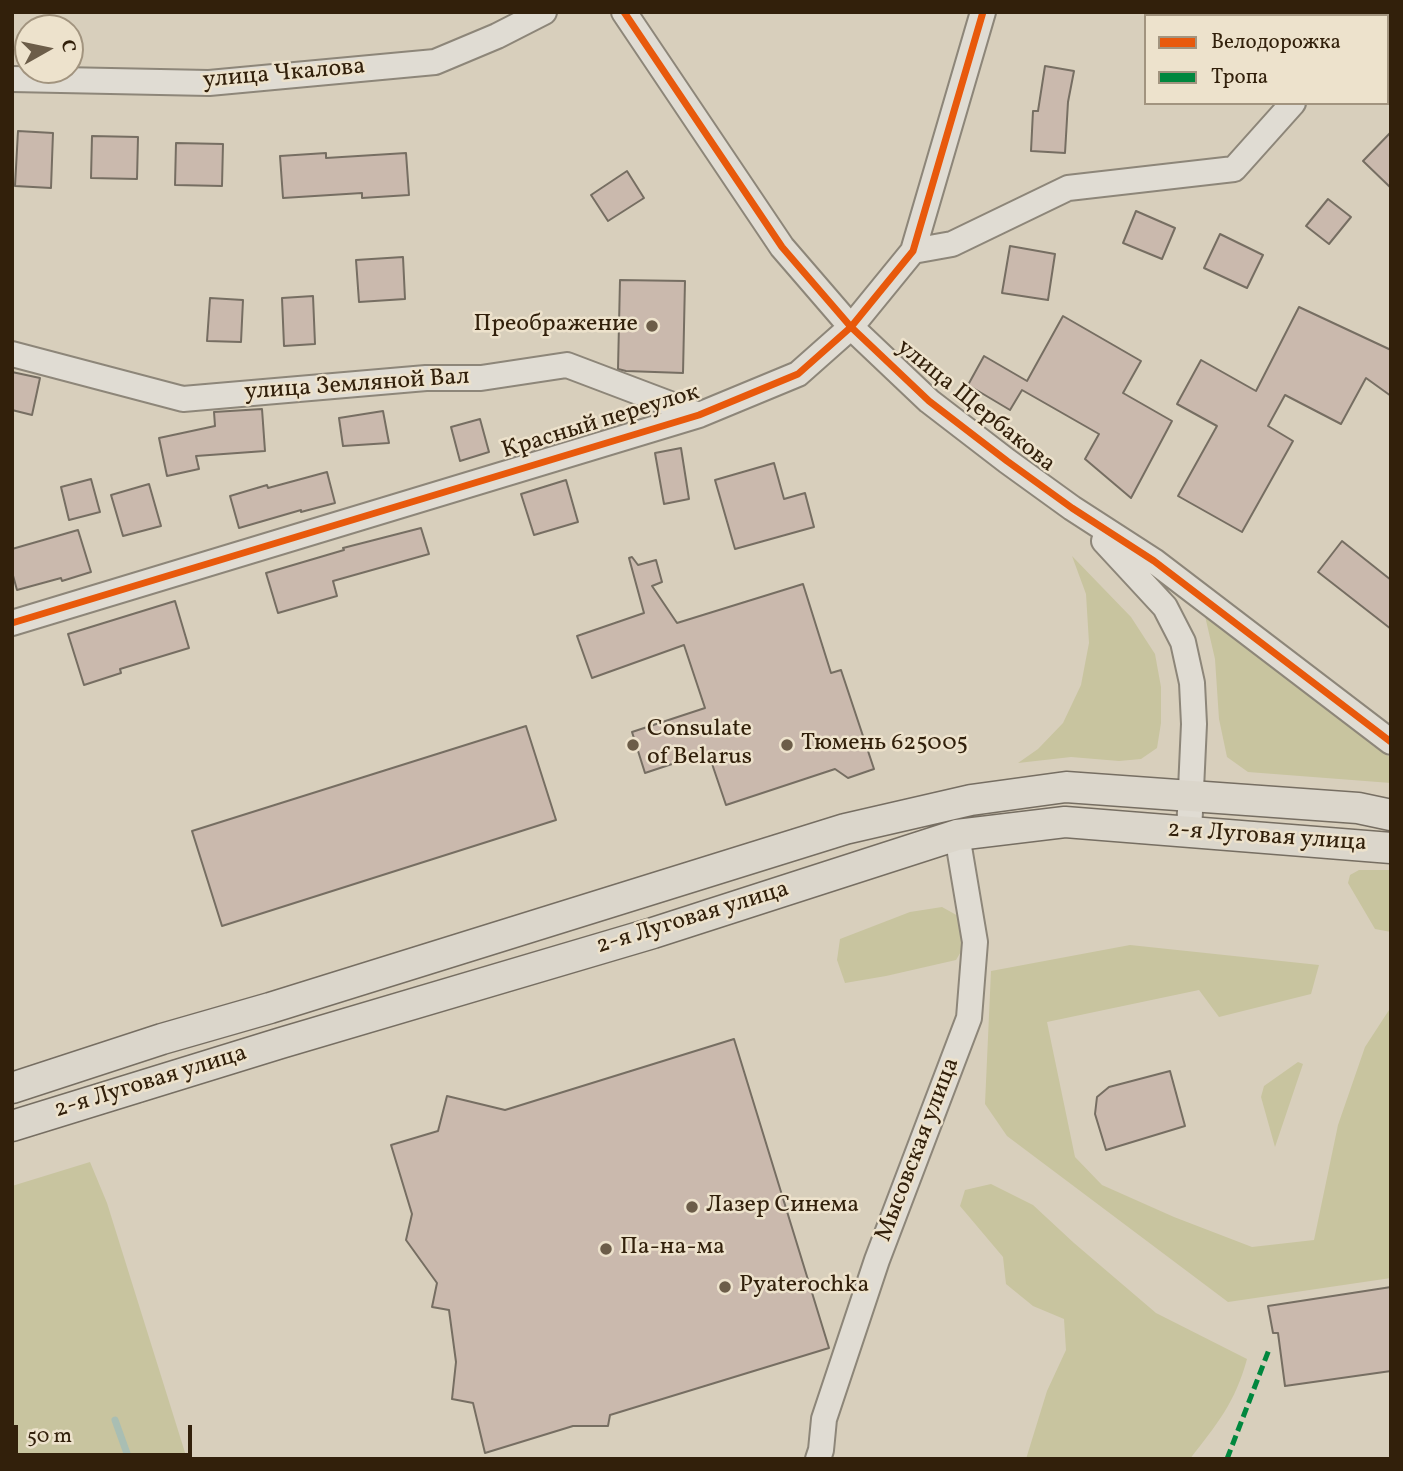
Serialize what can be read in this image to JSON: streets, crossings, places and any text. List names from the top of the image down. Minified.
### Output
{"streets":{"main road":["2-я Луговая улица"],"street":["улица Чкалова","улица Земляной Вал","улица Щербакова","Красный переулок","Мысовская улица"]},"crossings":[["улица Земляной Вал","Красный переулок"],["улица Щербакова","Красный переулок"],["2-я Луговая улица","Мысовская улица"]],"places":["Преображение","Consulate of Belarus","Тюмень 625005","Лазер Синема","Па-на-ма","Pyaterochka"],"legend":["Велодорожка","Тропа"],"scale_bar":"50 m","north":"right"}
